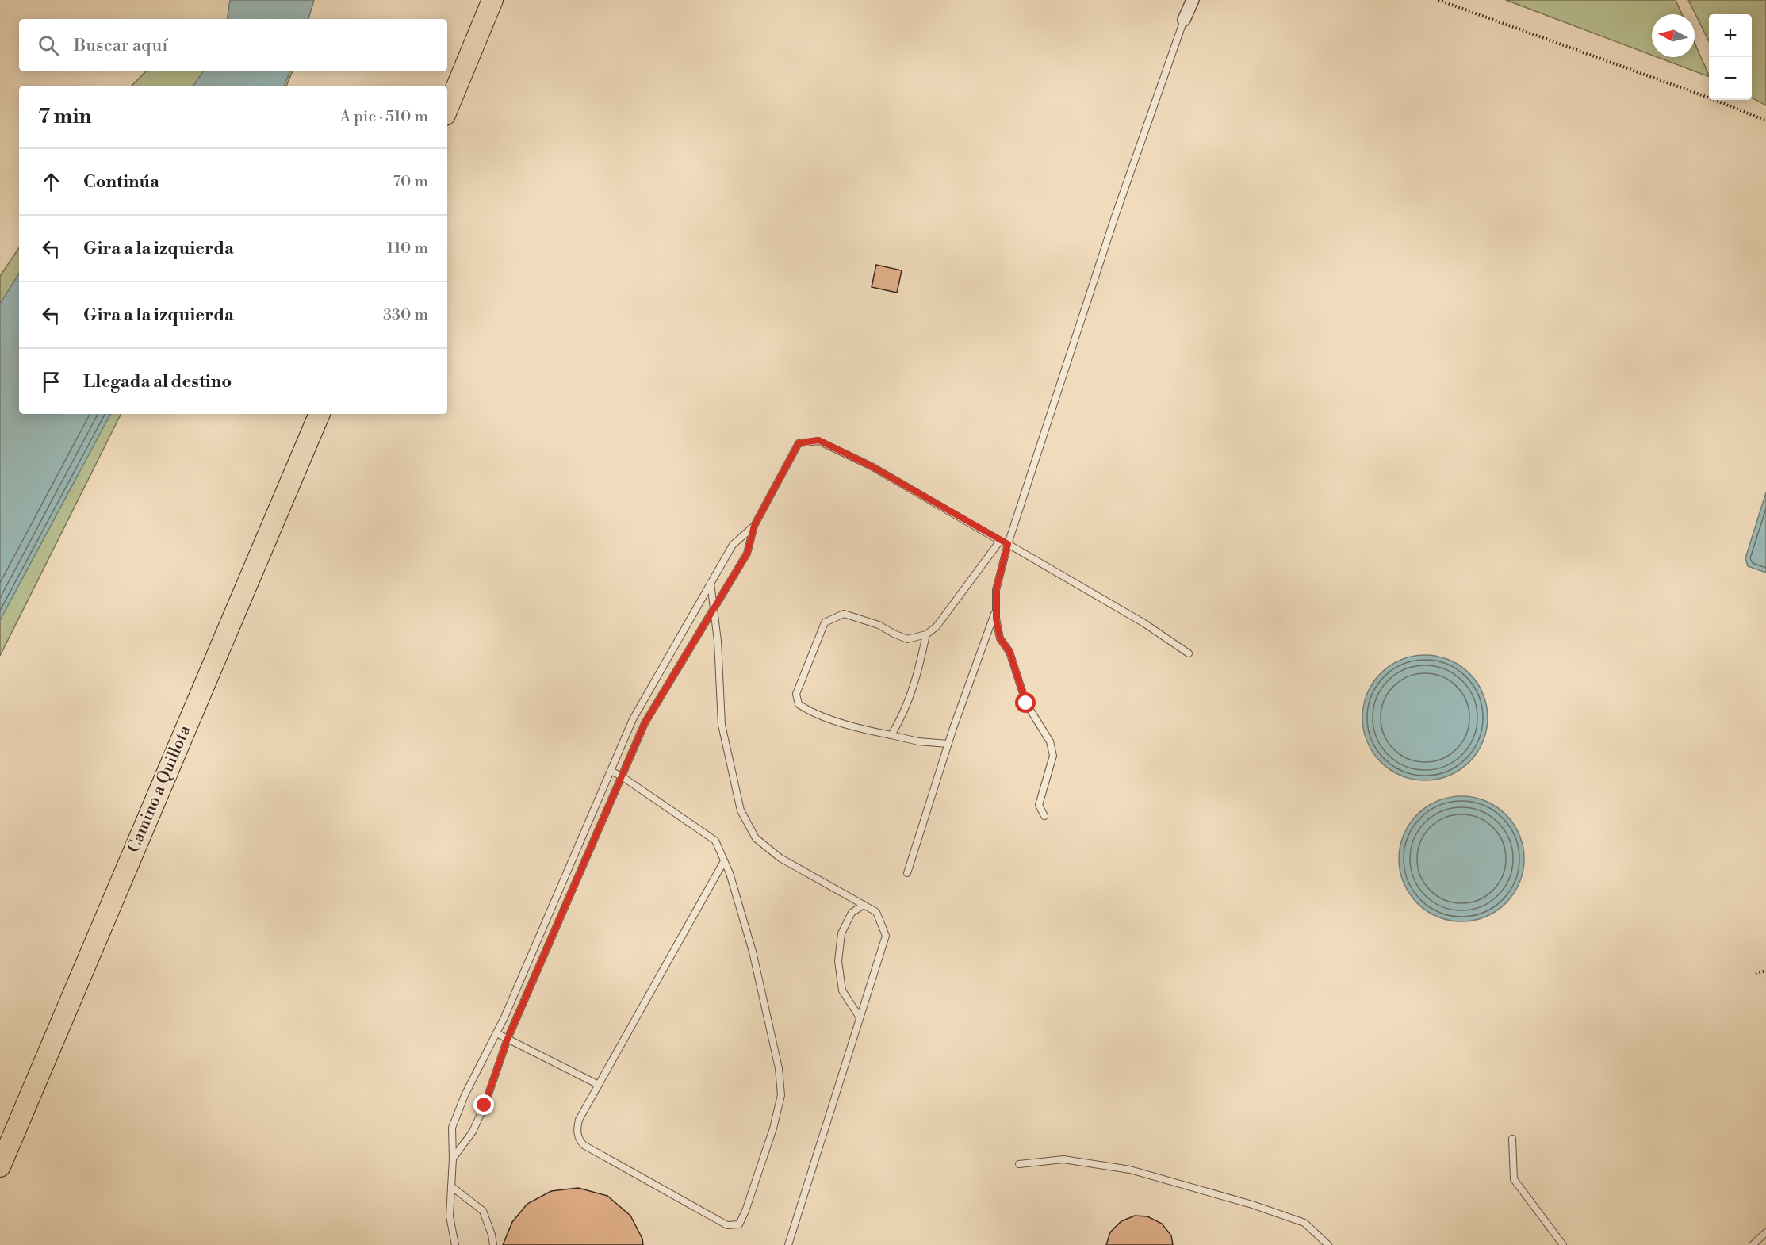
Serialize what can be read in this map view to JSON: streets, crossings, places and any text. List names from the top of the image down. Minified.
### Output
{"streets":{"main road":["Camino a Quillota"]},"north":"left","page":{"map_buttons":["+","−"],"search":"Buscar aquí","heading":["7 min","A pie · 510 m"],"list":[["Continúa","70 m"],["Gira a la izquierda","110 m"],["Gira a la izquierda","330 m"],"Llegada al destino"]}}
